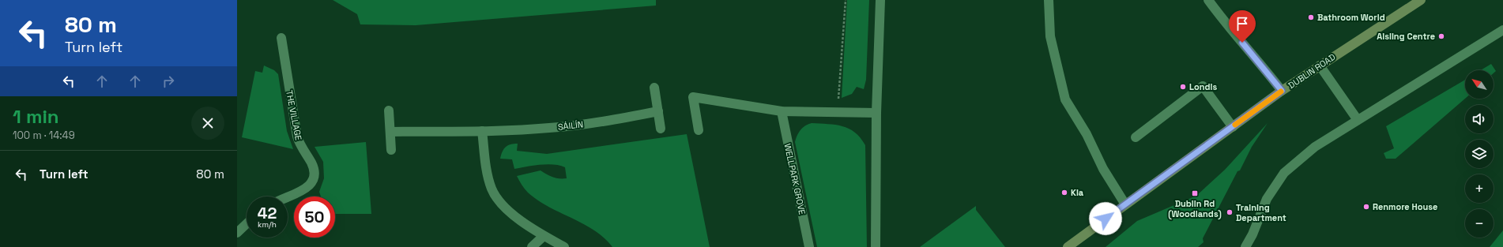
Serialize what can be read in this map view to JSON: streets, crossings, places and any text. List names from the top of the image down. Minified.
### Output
{"streets":{"main road":["DUBLIN ROAD"],"street":["THE VILLAGE","SÁILÍN","WELLPARK GROVE"]},"places":{"other":["Bathroom World","Aisling Centre","Londis","Kia","Renmore House","Training Department"],"transit":["Dublin Rd (Woodlands)"]},"north":"top left","page":{"turn":["80 m","Turn left"],"map_buttons":["+","−"],"heading":["1 min","100 m · 14:49"],"list":[{"name":"Turn left","value":"80 m"}],"speed":"42 km/h","limit":"50"}}
